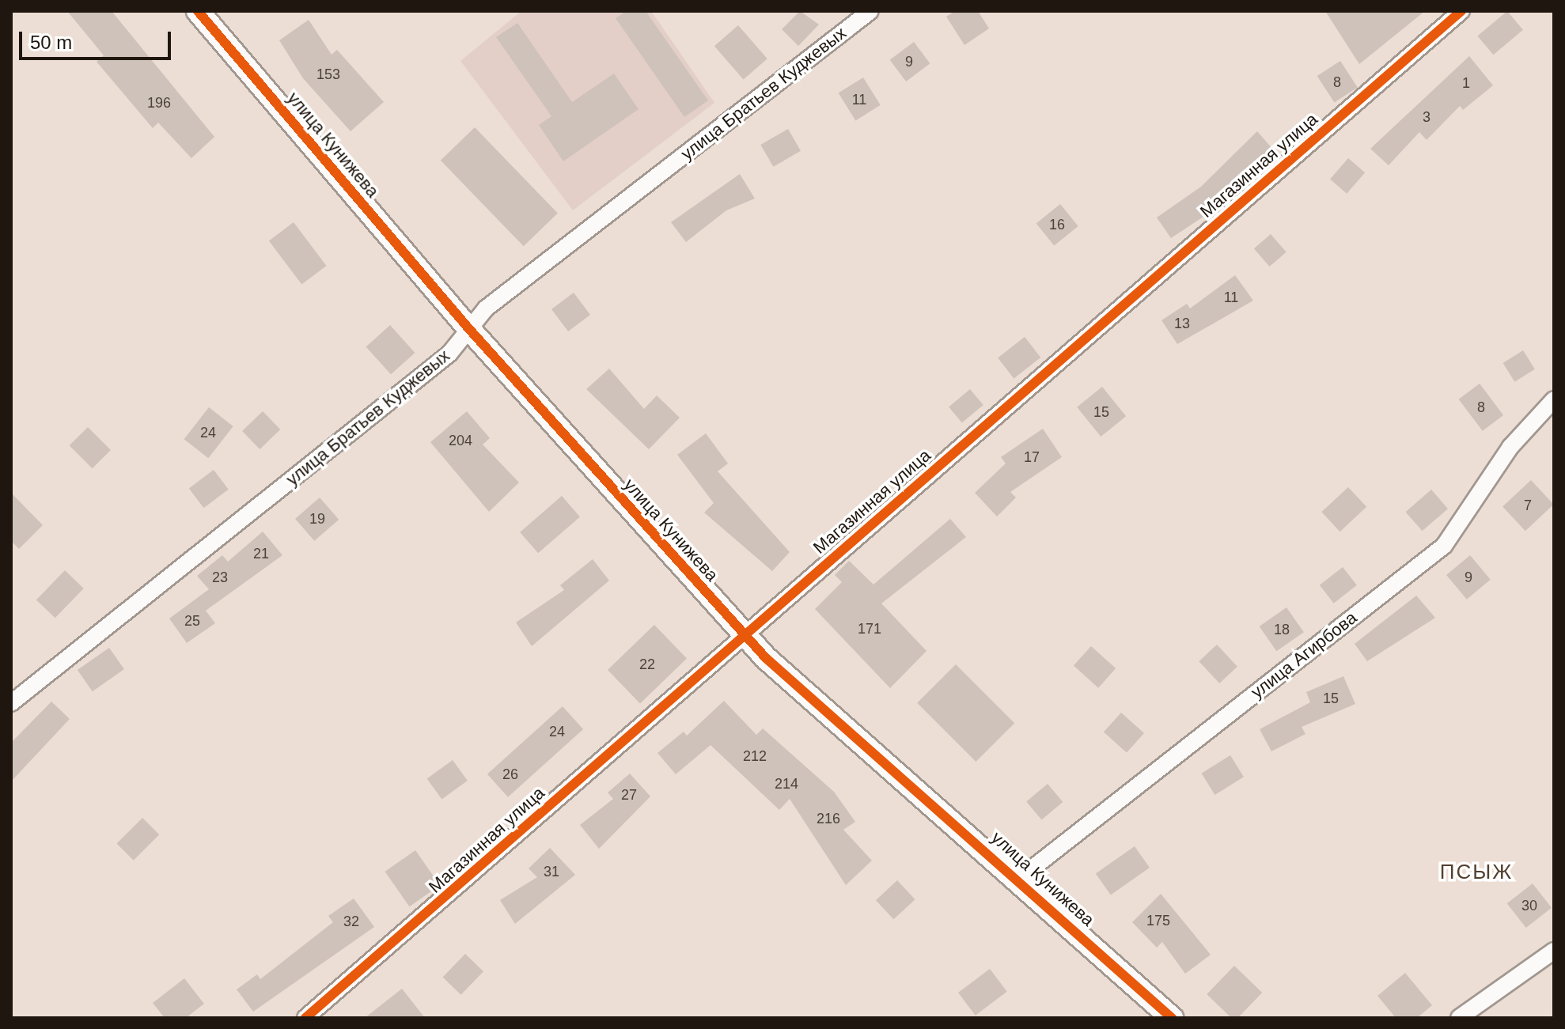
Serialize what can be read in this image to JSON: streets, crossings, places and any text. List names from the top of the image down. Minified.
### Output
{"streets":{"street":["улица Братьев Куджевых","улица Кунижева","Магазинная улица","улица Агирбова"]},"crossings":[["улица Братьев Куджевых","улица Кунижева"],["улица Кунижева","Магазинная улица"],["улица Кунижева","улица Агирбова"]],"districts":["ПСЫЖ"],"house_numbers":["9","153","8","1","11","196","3","16","11","13","8","15","24","204","17","7","19","21","23","9","25","171","18","22","15","24","212","26","214","27","216","31","30","175","32"],"scale_bar":"50 m"}
